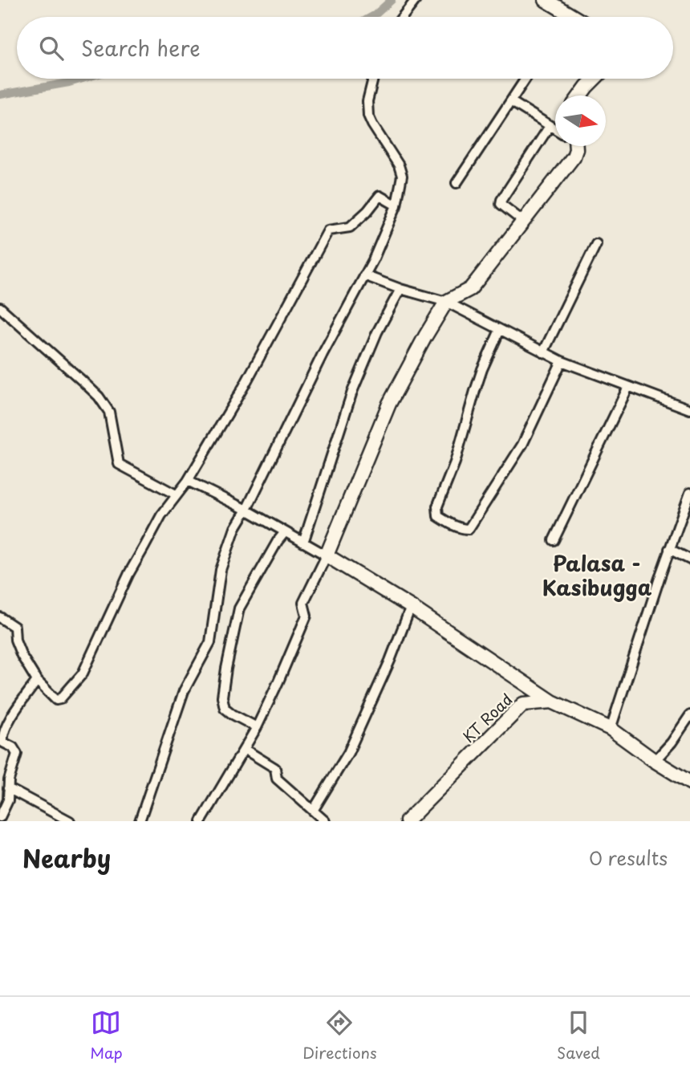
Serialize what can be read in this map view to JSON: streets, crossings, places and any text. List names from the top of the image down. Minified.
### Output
{"streets":{"main road":["KT Road"]},"districts":["Palasa - Kasibugga"],"north":"right","page":{"search":"Search here","heading":["Nearby","0 results"],"nav":["Map","Directions","Saved"]}}
